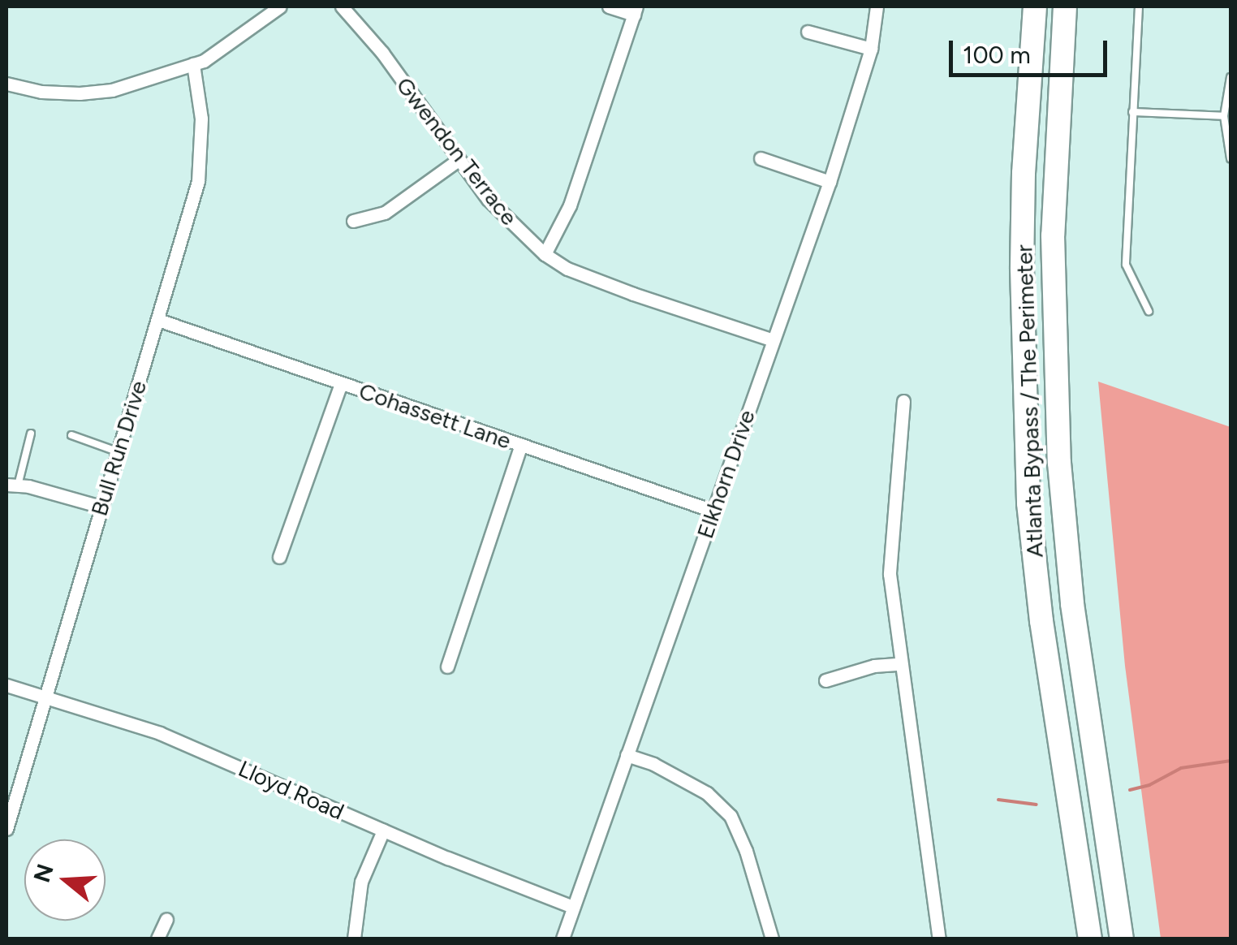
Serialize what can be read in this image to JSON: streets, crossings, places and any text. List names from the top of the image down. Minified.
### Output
{"streets":{"highway":["Atlanta Bypass / The Perimeter"],"street":["Gwendon Terrace","Cohassett Lane","Bull Run Drive","Elkhorn Drive","Lloyd Road"]},"crossings":[["Gwendon Terrace","Elkhorn Drive"],["Cohassett Lane","Bull Run Drive"],["Cohassett Lane","Elkhorn Drive"],["Bull Run Drive","Lloyd Road"],["Elkhorn Drive","Lloyd Road"]],"scale_bar":"100 m","north":"left"}
